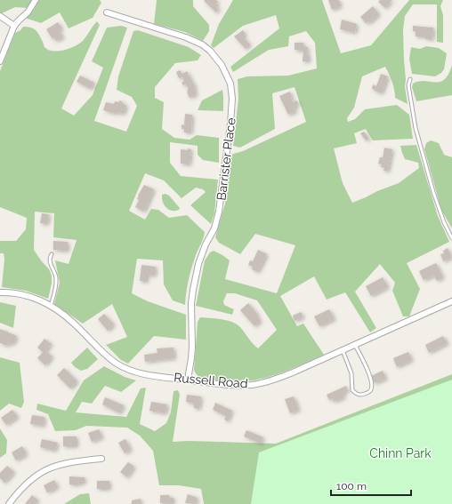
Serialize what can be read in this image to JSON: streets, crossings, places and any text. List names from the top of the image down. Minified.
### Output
{"streets":{"street":["Barrister Place","Russell Road"]},"crossings":[["Barrister Place","Russell Road"]],"parks":["Chinn Park"],"scale_bar":"100 m"}
